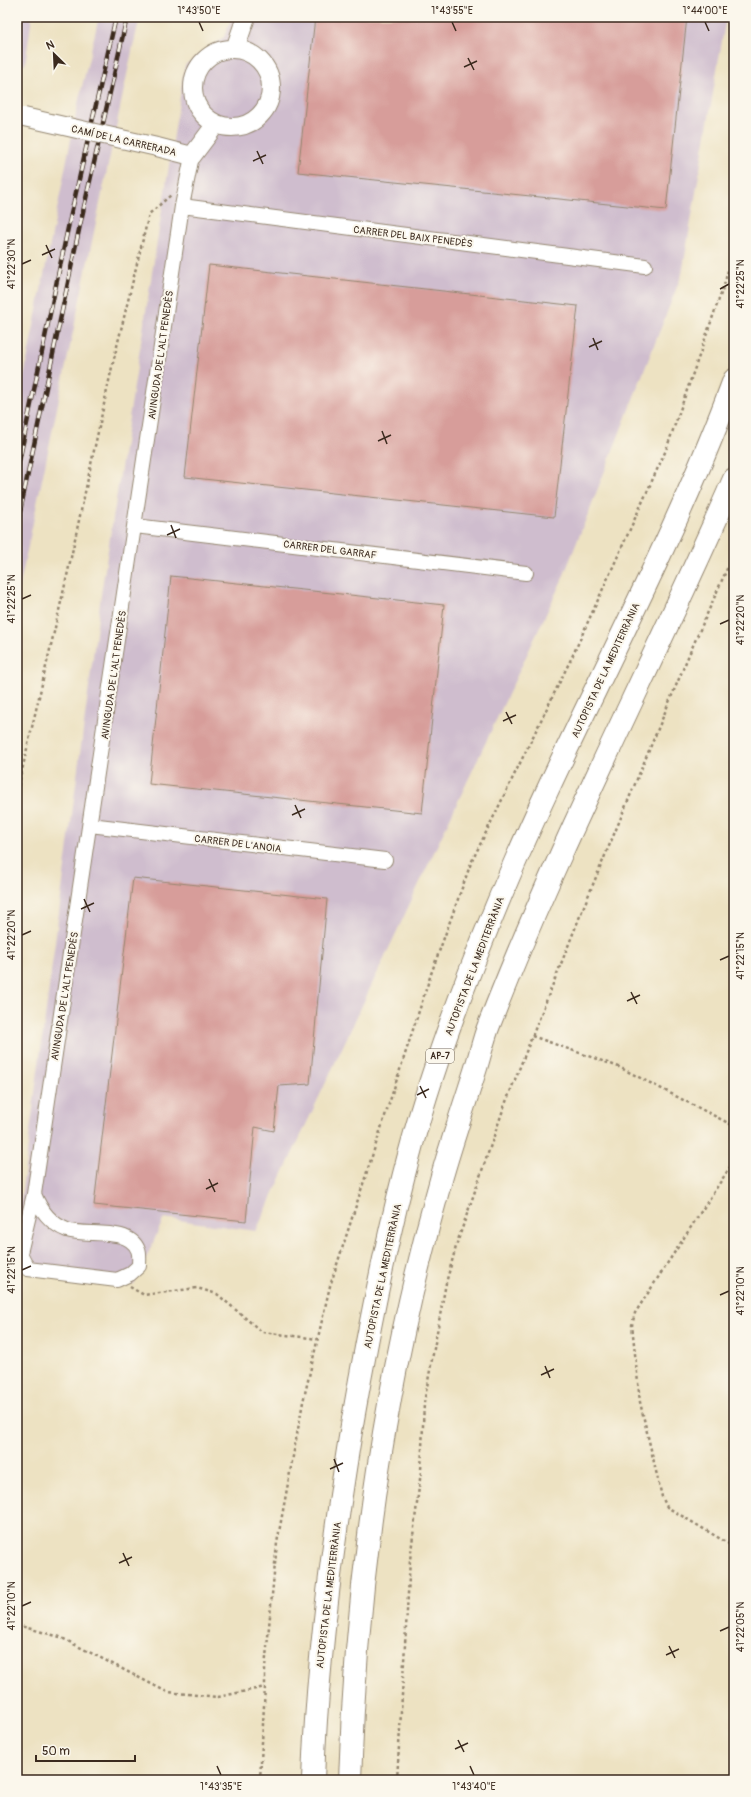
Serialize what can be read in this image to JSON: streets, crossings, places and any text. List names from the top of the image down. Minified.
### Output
{"streets":{"highway":["AUTOPISTA DE LA MEDITERRÀNIA","AP-7"],"street":["CAMÍ DE LA CARRERADA","CARRER DEL BAIX PENEDÈS","AVINGUDA DE L'ALT PENEDÈS","CARRER DEL GARRAF","CARRER DE L'ANOIA"]},"crossings":[["CAMÍ DE LA CARRERADA","AVINGUDA DE L'ALT PENEDÈS"],["CARRER DEL BAIX PENEDÈS","AVINGUDA DE L'ALT PENEDÈS"],["AVINGUDA DE L'ALT PENEDÈS","CARRER DEL GARRAF"],["AVINGUDA DE L'ALT PENEDÈS","CARRER DE L'ANOIA"]],"scale_bar":"50 m","north":"top left","coordinates":["1°43'50\"E","1°43'55\"E","1°44'00\"E","41°22'30\"N","41°22'25\"N","41°22'20\"N","41°22'15\"N","41°22'10\"N","41°22'05\"N","1°43'35\"E","1°43'40\"E"]}
